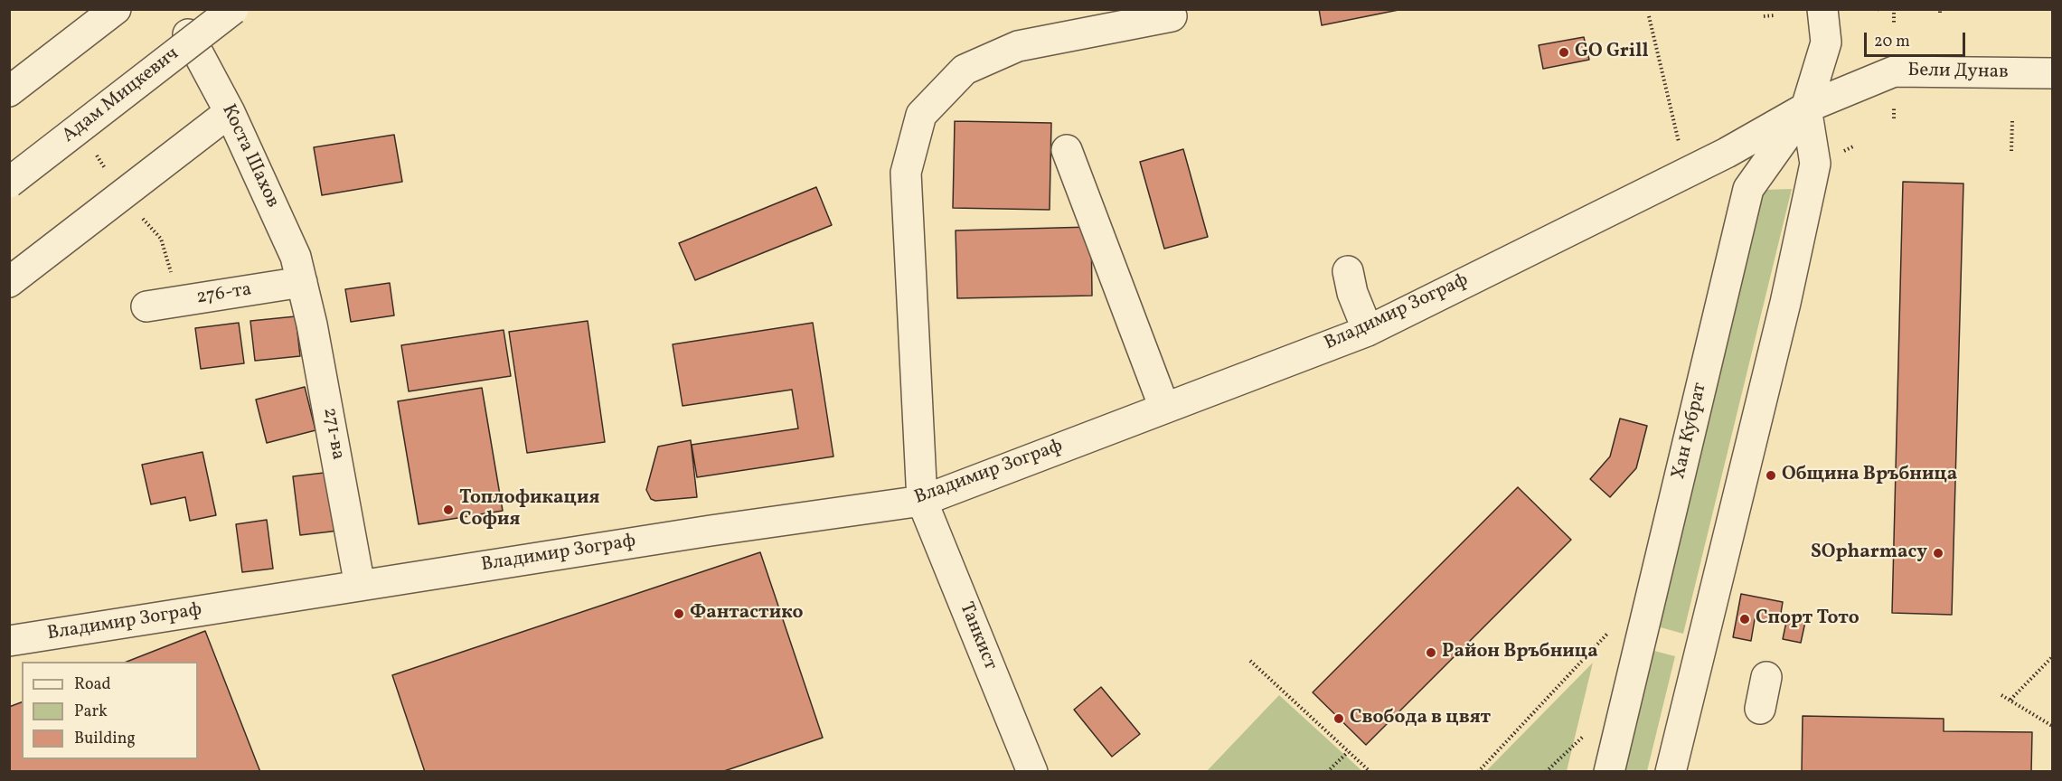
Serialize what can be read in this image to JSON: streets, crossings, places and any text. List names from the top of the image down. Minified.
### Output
{"streets":{"street":["Бели Дунав","Адам Мицкевич","Коста Шахов","276-та","Владимир Зограф","Хан Кубрат","271-ва","Танкист"]},"crossings":[["Бели Дунав","Владимир Зограф"],["Бели Дунав","Хан Кубрат"],["Коста Шахов","276-та"],["Коста Шахов","271-ва"],["276-та","271-ва"],["Владимир Зограф","Хан Кубрат"],["Владимир Зограф","271-ва"],["Владимир Зограф","Танкист"]],"places":["GO Grill","Община Връбница","Топлофикация София","SOpharmacy","Фантастико","Спорт Тото","Район Връбница","Свобода в цвят"],"legend":["Road","Park","Building"],"scale_bar":"20 m"}
